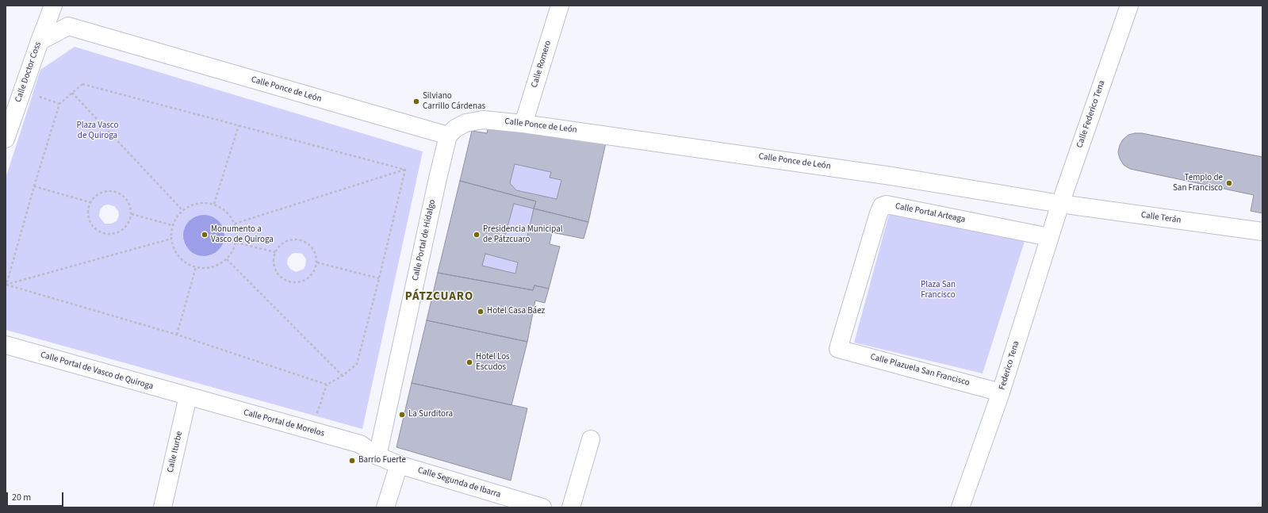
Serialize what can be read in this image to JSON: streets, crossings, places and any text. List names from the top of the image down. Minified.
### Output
{"streets":{"main road":["Calle Romero","Calle Doctor Coss","Calle Ponce de León","Calle Federico Tena","Calle Portal Arteaga","Calle Terán","Calle Portal de Hidalgo","Federico Tena","Calle Plazuela San Francisco","Calle Portal de Vasco de Quiroga","Calle Portal de Morelos","Calle Iturbe","Calle Segunda de Ibarra"]},"crossings":[["Calle Romero","Calle Ponce de León"],["Calle Doctor Coss","Calle Ponce de León"],["Calle Ponce de León","Calle Federico Tena"],["Calle Ponce de León","Calle Terán"],["Calle Ponce de León","Calle Portal de Hidalgo"],["Calle Federico Tena","Calle Portal Arteaga"],["Calle Federico Tena","Calle Terán"],["Calle Federico Tena","Federico Tena"],["Calle Portal Arteaga","Federico Tena"],["Calle Portal Arteaga","Calle Plazuela San Francisco"],["Calle Portal de Hidalgo","Calle Portal de Morelos"],["Calle Portal de Hidalgo","Calle Segunda de Ibarra"],["Federico Tena","Calle Plazuela San Francisco"],["Calle Portal de Vasco de Quiroga","Calle Portal de Morelos"],["Calle Portal de Vasco de Quiroga","Calle Iturbe"],["Calle Portal de Morelos","Calle Iturbe"],["Calle Portal de Morelos","Calle Segunda de Ibarra"]],"districts":["PÁTZCUARO"],"parks":["Plaza Vasco de Quiroga","Plaza San Francisco"],"places":["Silviano Carrillo Cárdenas","Templo de San Francisco","Monumento a Vasco de Quiroga","Presidencia Municipal de Pátzcuaro","Hotel Casa Báez","Hotel Los Escudos","La Surditora","Barrio Fuerte"],"scale_bar":"20 m"}
